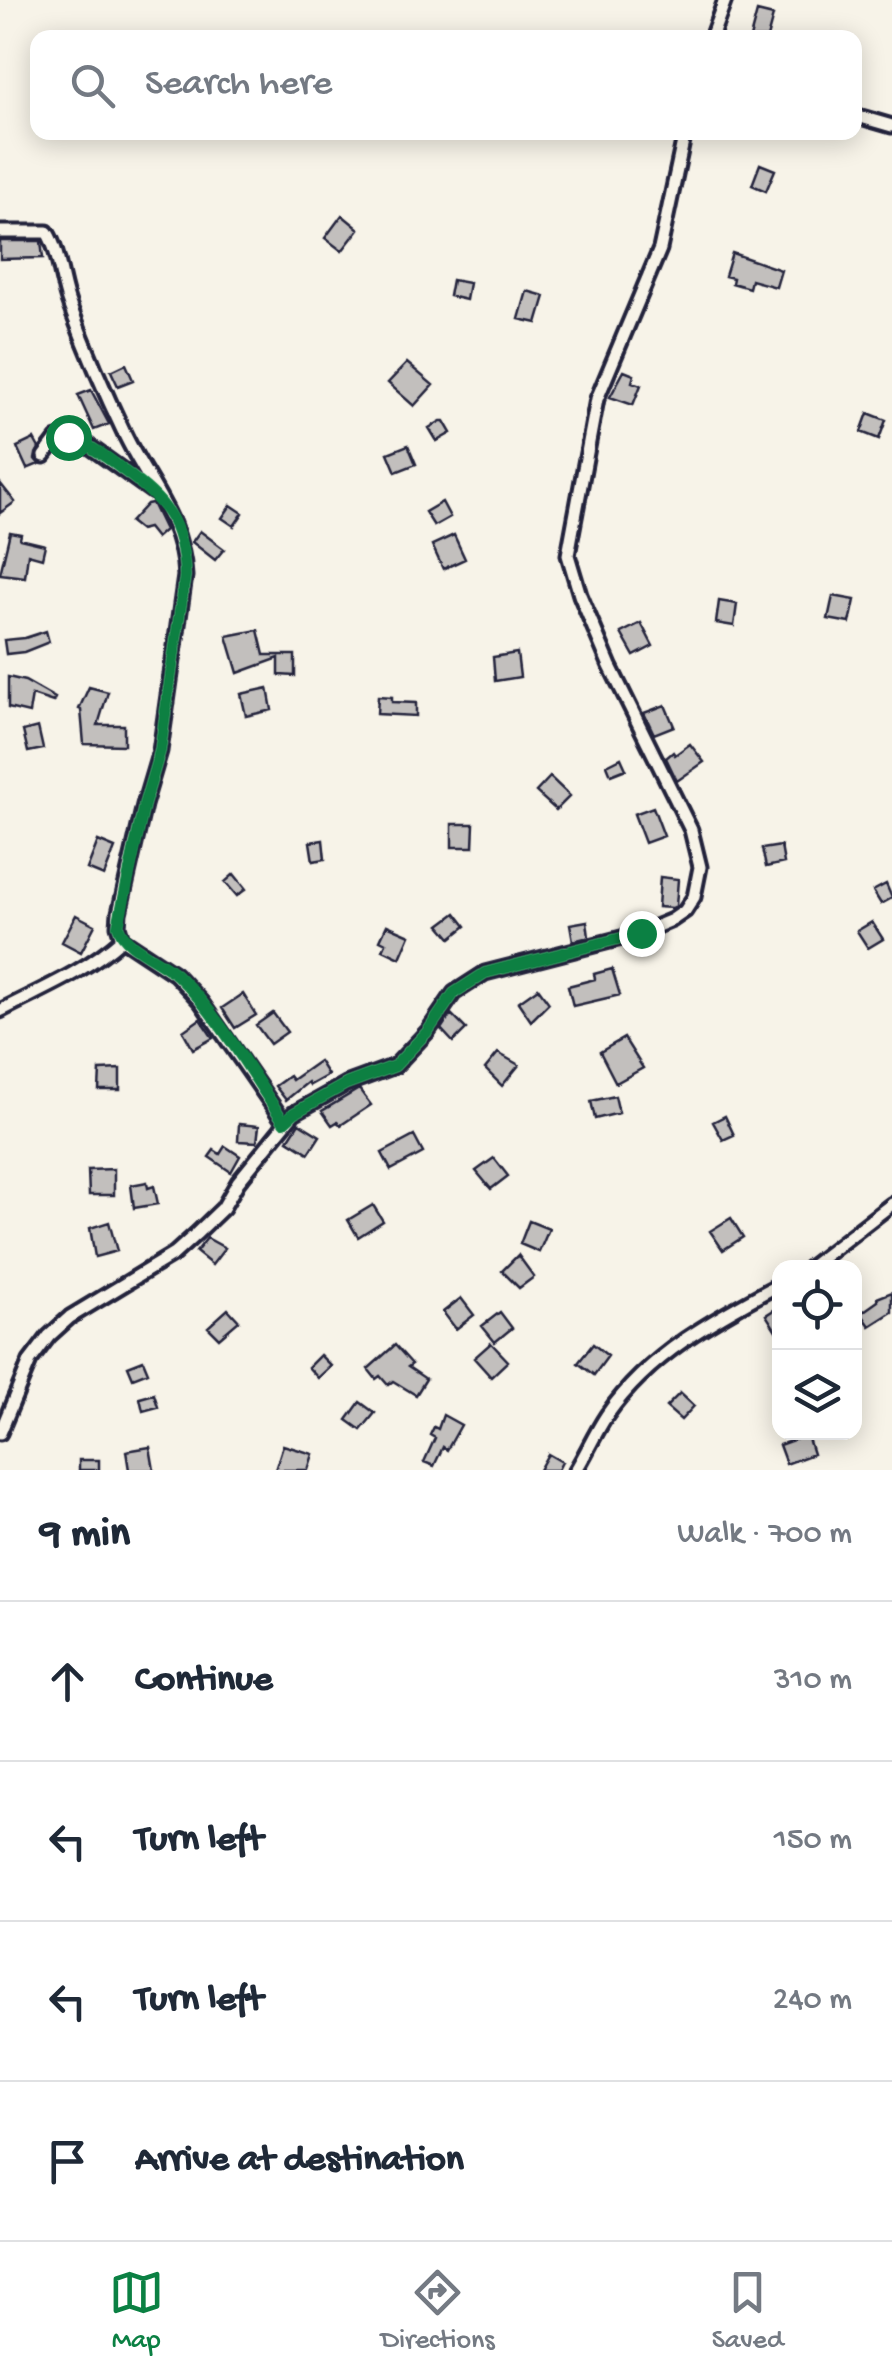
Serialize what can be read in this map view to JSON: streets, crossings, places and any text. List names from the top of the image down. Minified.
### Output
{"page":{"search":"Search here","heading":["9 min","Walk · 700 m"],"list":[["Continue","310 m"],["Turn left","150 m"],["Turn left","240 m"],"Arrive at destination"],"nav":["Map","Directions","Saved"]}}
